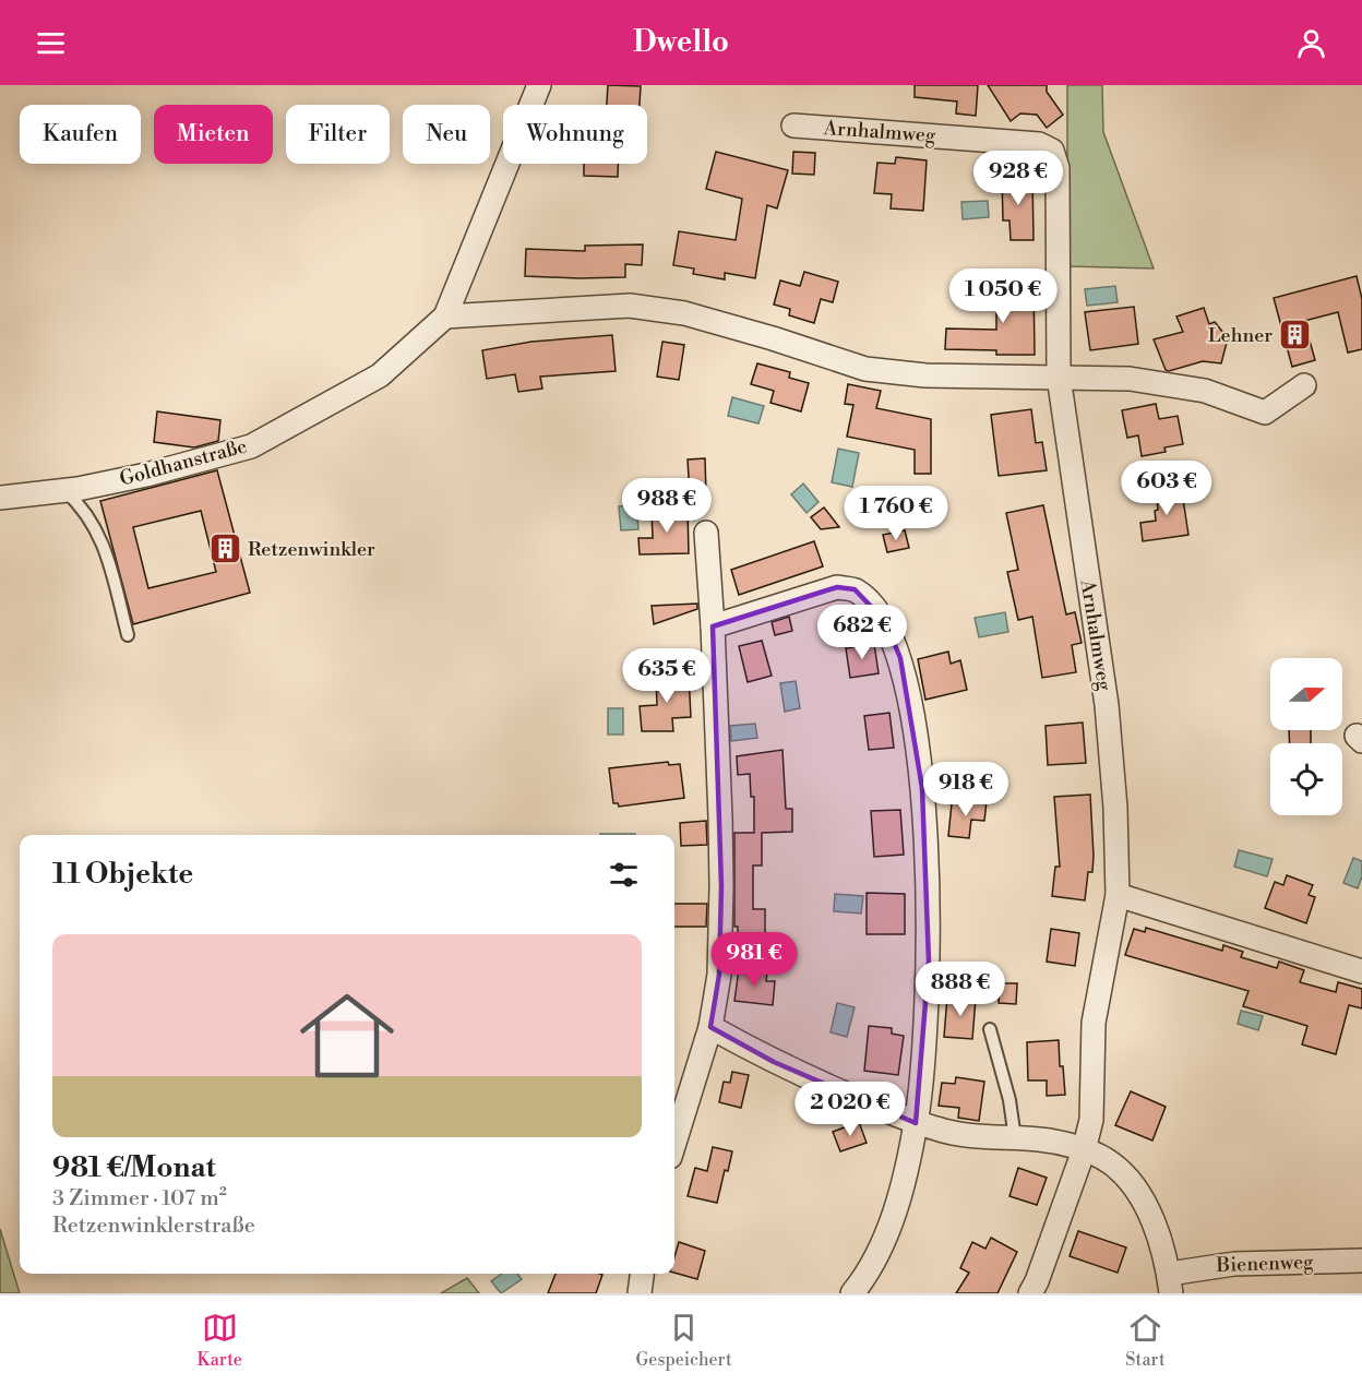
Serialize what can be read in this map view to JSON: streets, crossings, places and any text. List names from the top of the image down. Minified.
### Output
{"streets":{"street":["Arnhalmweg","Goldhanstraße","Bienenweg"]},"places":{"building":["Lehner","Retzenwinkler"]},"north":"right","page":{"header":"Dwello","chip":["Kaufen","Mieten","Filter","Neu","Wohnung"],"price":["928 €","1 050 €","603 €","988 €","1 760 €","682 €","635 €","918 €","981 €","888 €","2 020 €"],"heading":"11 Objekte","list":[{"name":"981 €/Monat","note":"3 Zimmer · 107 m² · Retzenwinklerstraße"}],"tabs":["Karte","Gespeichert","Start"]}}
